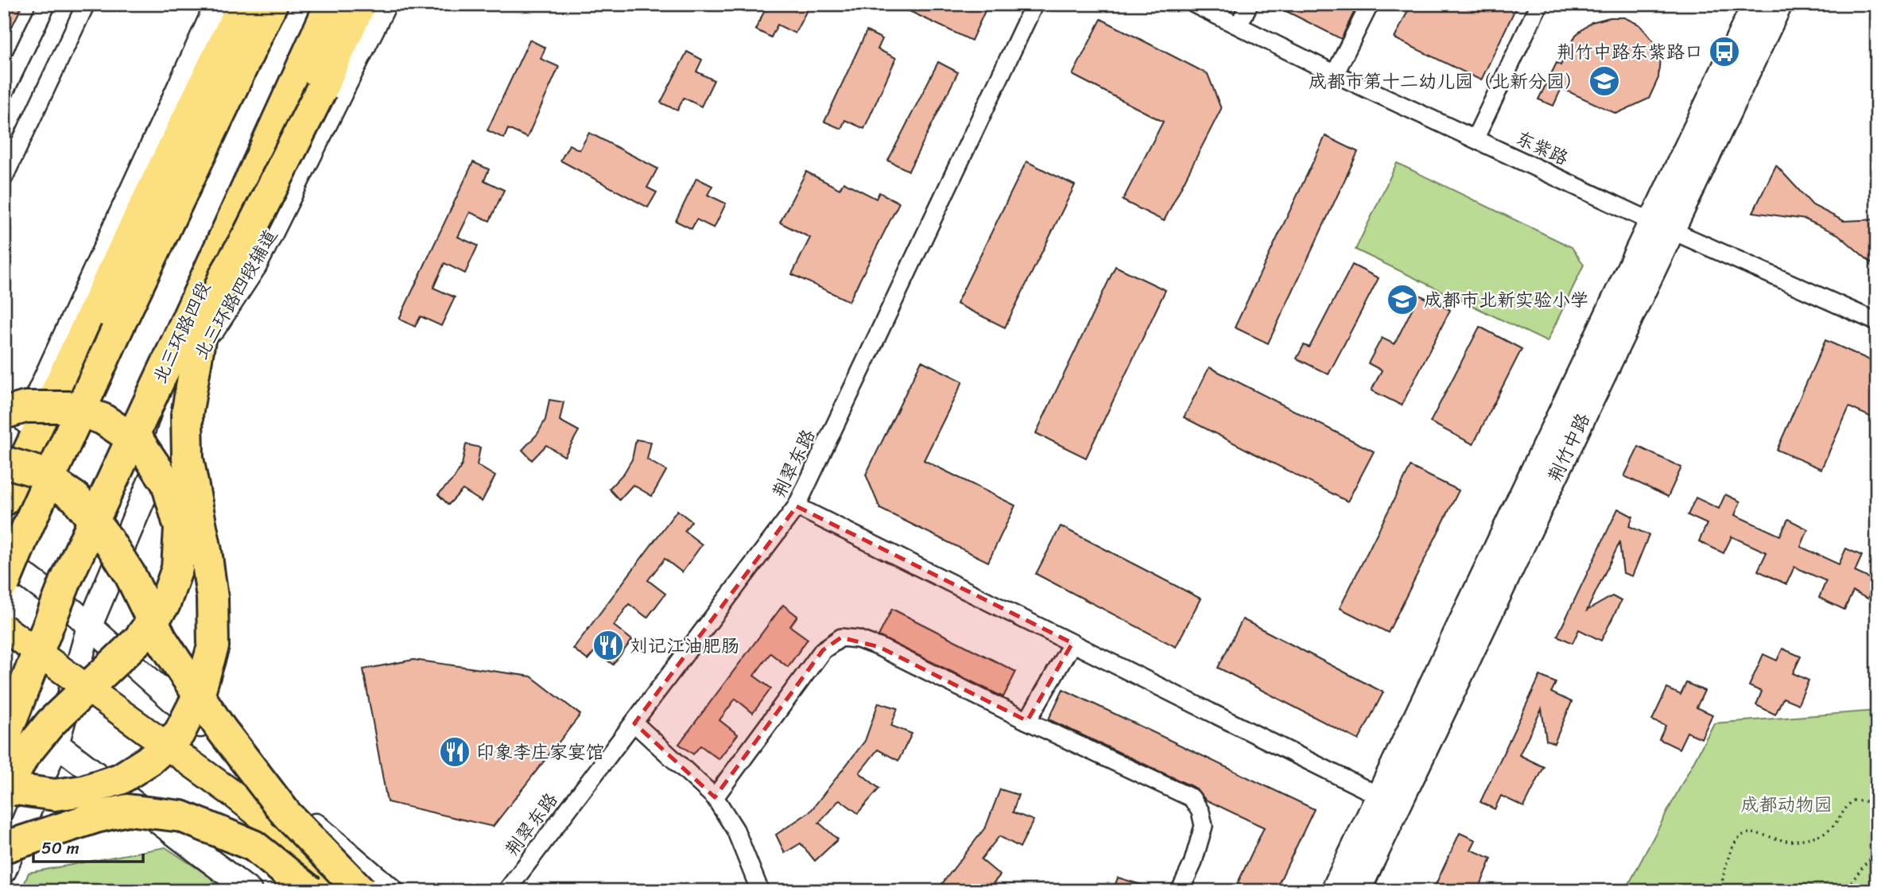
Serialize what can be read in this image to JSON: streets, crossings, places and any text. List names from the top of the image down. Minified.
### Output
{"streets":{"highway":["北三环路四段"],"main road":["北三环路四段辅道","荆竹中路"],"street":["东紫路","荆翠东路"]},"crossings":[["东紫路","荆竹中路"]],"parks":["成都动物园"],"places":{"bus stop":["荆竹中路东紫路口"],"school or university":["成都市第十二幼儿园（北新分园）","成都市北新实验小学"],"restaurant":["刘记江油肥肠","印象李庄家宴馆"]},"scale_bar":"50 m"}
